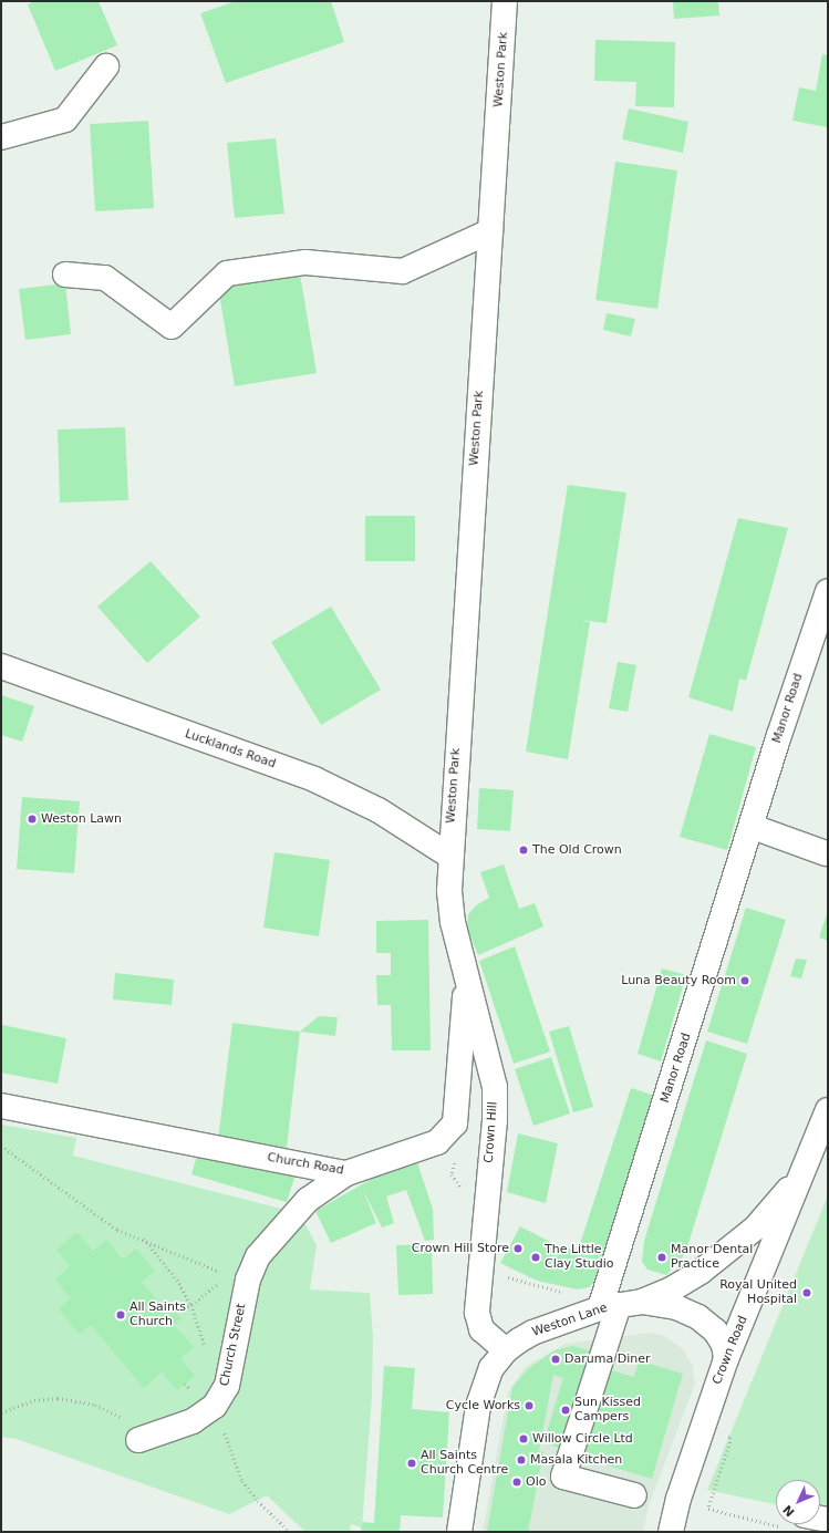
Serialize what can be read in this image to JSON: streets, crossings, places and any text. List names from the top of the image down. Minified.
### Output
{"streets":{"street":["Weston Park","Manor Road","Lucklands Road","Crown Hill","Church Road","Weston Lane","Church Street","Crown Road"]},"crossings":[["Weston Park","Lucklands Road"],["Weston Park","Crown Hill"],["Manor Road","Weston Lane"],["Lucklands Road","Crown Hill"],["Crown Hill","Church Road"],["Crown Hill","Weston Lane"],["Church Road","Church Street"],["Weston Lane","Crown Road"]],"places":["Weston Lawn","The Old Crown","Luna Beauty Room","Crown Hill Store","The Little Clay Studio","Manor Dental Practice","Royal United Hospital","All Saints Church","Daruma Diner","Cycle Works","Sun Kissed Campers","Willow Circle Ltd","Masala Kitchen","All Saints Church Centre","Olo"],"north":"bottom left"}
